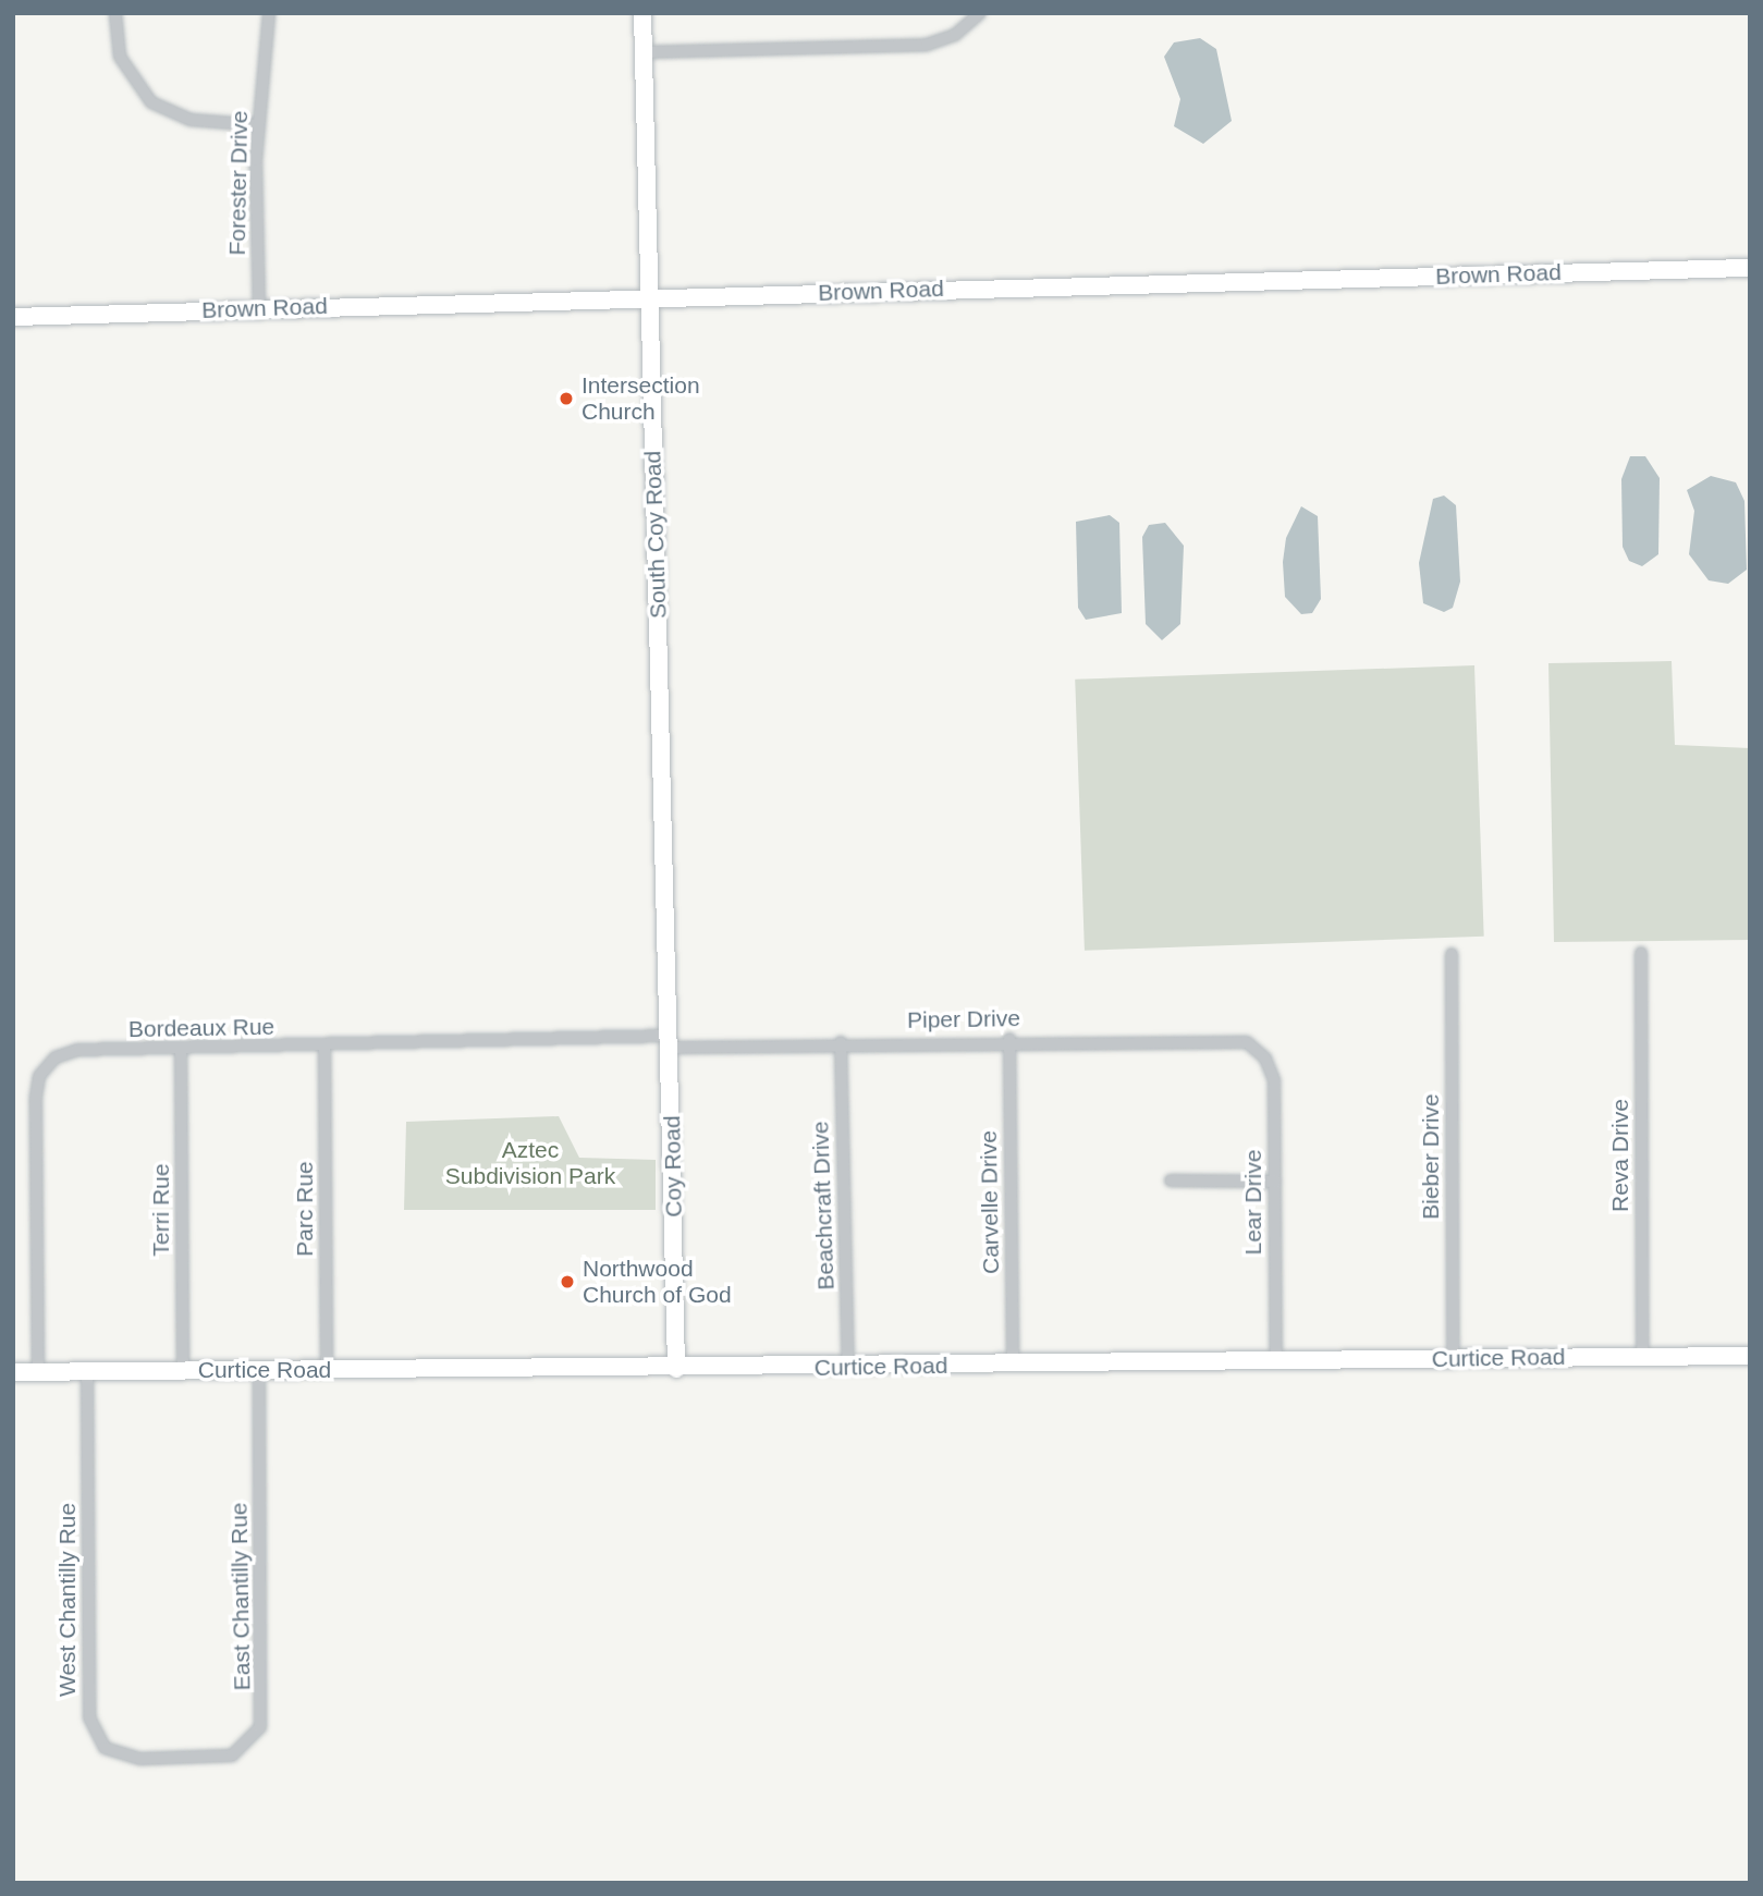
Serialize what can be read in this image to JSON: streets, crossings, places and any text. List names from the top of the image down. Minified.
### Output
{"streets":{"street":["Forester Drive","Brown Road","South Coy Road","Piper Drive","Bordeaux Rue","Reva Drive","Bieber Drive","Coy Road","Carvelle Drive","Lear Drive","Beachcraft Drive","Parc Rue","Terri Rue","Curtice Road","East Chantilly Rue","West Chantilly Rue"]},"crossings":[["Forester Drive","Brown Road"],["Brown Road","South Coy Road"],["South Coy Road","Coy Road"],["Piper Drive","Bordeaux Rue"],["Piper Drive","Coy Road"],["Piper Drive","Carvelle Drive"],["Piper Drive","Lear Drive"],["Piper Drive","Beachcraft Drive"],["Bordeaux Rue","Coy Road"],["Bordeaux Rue","Parc Rue"],["Bordeaux Rue","Terri Rue"],["Bordeaux Rue","Curtice Road"],["Reva Drive","Curtice Road"],["Bieber Drive","Curtice Road"],["Coy Road","Curtice Road"],["Carvelle Drive","Curtice Road"],["Lear Drive","Curtice Road"],["Beachcraft Drive","Curtice Road"],["Parc Rue","Curtice Road"],["Terri Rue","Curtice Road"],["Curtice Road","East Chantilly Rue"],["Curtice Road","West Chantilly Rue"],["East Chantilly Rue","West Chantilly Rue"]],"parks":["Aztec Subdivision Park"],"places":["Intersection Church","Northwood Church of God"]}
